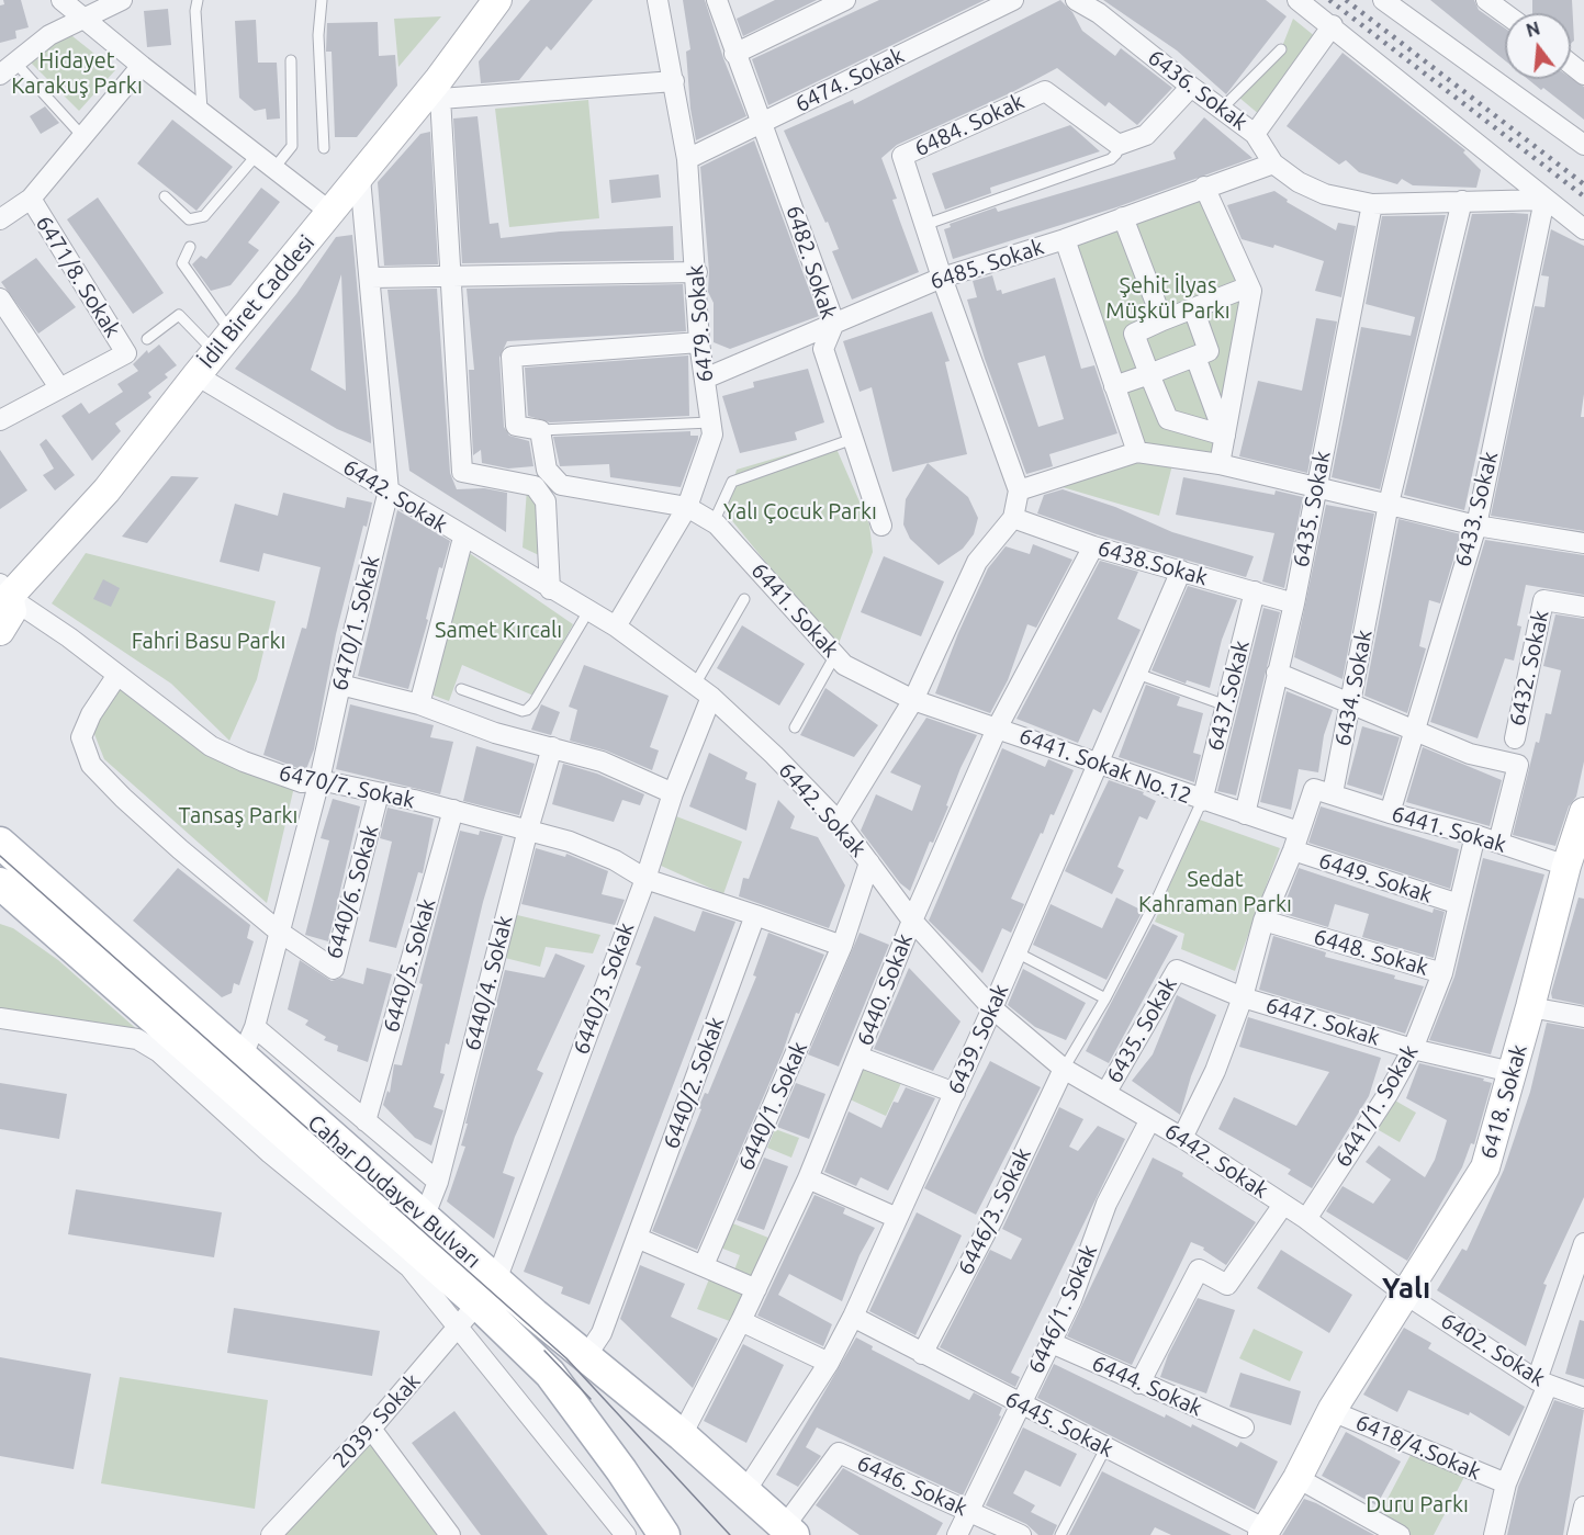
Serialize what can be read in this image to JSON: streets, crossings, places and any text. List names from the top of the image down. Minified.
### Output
{"streets":{"main road":["Cahar Dudayev Bulvarı"],"street":["6474. Sokak","6436. Sokak","6484. Sokak","6482. Sokak","6485. Sokak","6471/8. Sokak","İdil Biret Caddesi","6479. Sokak","6442. Sokak","6435. Sokak","6433. Sokak","6438.Sokak","6441. Sokak","6470/1. Sokak","6432. Sokak","6434. Sokak","6437.Sokak","6441. Sokak No.12","6470/7. Sokak","6449. Sokak","6440/6. Sokak","6448. Sokak","6440/5. Sokak","6440/4. Sokak","6440/3. Sokak","6440. Sokak","6447. Sokak","6439. Sokak","6440/2. Sokak","6418. Sokak","6440/1. Sokak","6441/1. Sokak","6446/3. Sokak","6446/1. Sokak","6402. Sokak","6444. Sokak","2039. Sokak","6445. Sokak","6418/4.Sokak","6446. Sokak"]},"crossings":[["6474. Sokak","6482. Sokak"],["6474. Sokak","6479. Sokak"],["6436. Sokak","6485. Sokak"],["6436. Sokak","6435. Sokak"],["6436. Sokak","6433. Sokak"],["6436. Sokak","6434. Sokak"],["6484. Sokak","6485. Sokak"],["6482. Sokak","6485. Sokak"],["6485. Sokak","6479. Sokak"],["İdil Biret Caddesi","6442. Sokak"],["İdil Biret Caddesi","6470/1. Sokak"],["İdil Biret Caddesi","6470/7. Sokak"],["6479. Sokak","6442. Sokak"],["6479. Sokak","6441. Sokak"],["6442. Sokak","6435. Sokak"],["6442. Sokak","6470/1. Sokak"],["6442. Sokak","6440/3. Sokak"],["6442. Sokak","6440. Sokak"],["6442. Sokak","6439. Sokak"],["6442. Sokak","6418. Sokak"],["6442. Sokak","6440/1. Sokak"],["6442. Sokak","6441/1. Sokak"],["6442. Sokak","6446/3. Sokak"],["6442. Sokak","6446/1. Sokak"],["6442. Sokak","6402. Sokak"],["6435. Sokak","6438.Sokak"],["6435. Sokak","6441. Sokak No.12"],["6435. Sokak","6447. Sokak"],["6433. Sokak","6441. Sokak"],["6438.Sokak","6437.Sokak"],["6438.Sokak","6440. Sokak"],["6438.Sokak","6439. Sokak"],["6441. Sokak","6434. Sokak"],["6441. Sokak","6441. Sokak No.12"],["6441. Sokak","6418. Sokak"],["6441. Sokak","6441/1. Sokak"],["6470/1. Sokak","6470/7. Sokak"],["6470/1. Sokak","6440/6. Sokak"],["6470/1. Sokak","Cahar Dudayev Bulvarı"],["6437.Sokak","6441. Sokak No.12"],["6441. Sokak No.12","6440. Sokak"],["6441. Sokak No.12","6439. Sokak"],["6470/7. Sokak","6440/6. Sokak"],["6470/7. Sokak","6440/5. Sokak"],["6470/7. Sokak","6440/4. Sokak"],["6470/7. Sokak","6440/3. Sokak"],["6449. Sokak","6441/1. Sokak"],["6448. Sokak","6441/1. Sokak"],["6440/4. Sokak","Cahar Dudayev Bulvarı"],["6440/3. Sokak","Cahar Dudayev Bulvarı"],["6440/3. Sokak","2039. Sokak"],["6440. Sokak","Cahar Dudayev Bulvarı"],["6447. Sokak","6418. Sokak"],["6447. Sokak","6441/1. Sokak"],["6439. Sokak","Cahar Dudayev Bulvarı"],["6439. Sokak","6445. Sokak"],["6440/2. Sokak","Cahar Dudayev Bulvarı"],["6418. Sokak","6402. Sokak"],["6418. Sokak","6445. Sokak"],["6418. Sokak","6418/4.Sokak"],["Cahar Dudayev Bulvarı","2039. Sokak"],["Cahar Dudayev Bulvarı","6446. Sokak"],["6446/3. Sokak","6445. Sokak"],["6446/1. Sokak","6444. Sokak"],["6446/1. Sokak","6445. Sokak"],["6446/1. Sokak","6446. Sokak"]],"districts":["Yalı"],"parks":["Hidayet Karakuş Parkı","Şehit İlyas Müşkül Parkı","Yalı Çocuk Parkı","Samet Kırcalı","Fahri Basu Parkı","Tansaş Parkı","Sedat Kahraman Parkı","Duru Parkı"],"north":"top"}
